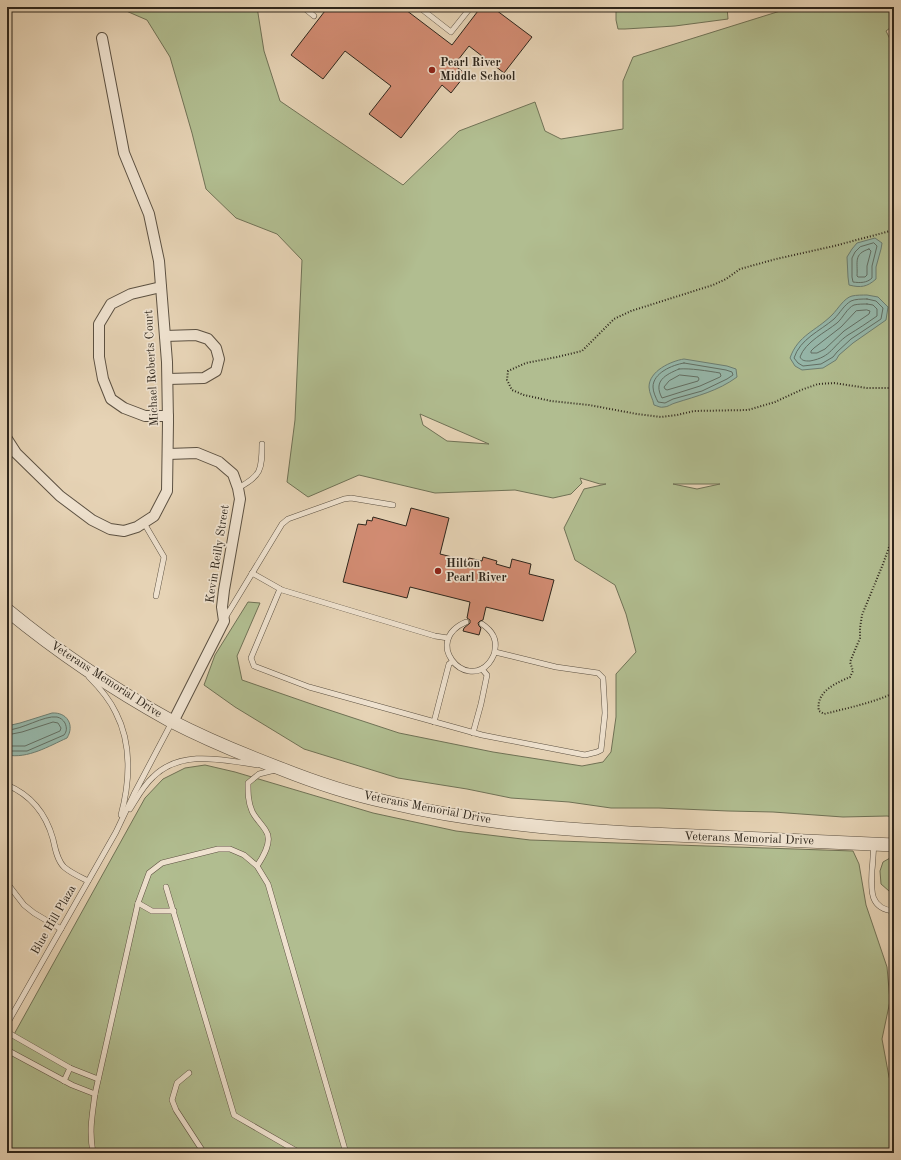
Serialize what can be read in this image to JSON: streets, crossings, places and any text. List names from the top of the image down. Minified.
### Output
{"streets":{"street":["Michael Roberts Court","Kevin Reilly Street","Veterans Memorial Drive"],"lane":["Blue Hill Plaza"]},"crossings":[["Michael Roberts Court","Kevin Reilly Street"],["Kevin Reilly Street","Veterans Memorial Drive"],["Kevin Reilly Street","Blue Hill Plaza"],["Veterans Memorial Drive","Blue Hill Plaza"]],"places":["Pearl River Middle School","Hilton Pearl River"]}
